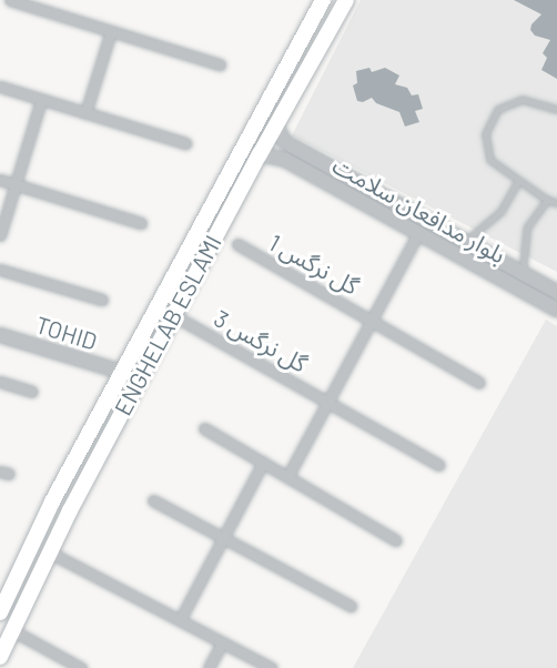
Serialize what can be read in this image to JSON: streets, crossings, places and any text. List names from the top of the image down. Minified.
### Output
{"streets":{"main road":["ENGHELAB ESLAMI"],"street":["بلوار مدافعان سلامت","گل نرگس 1","TOHID","گل نرگس 3"]},"crossings":[["بلوار مدافعان سلامت","ENGHELAB ESLAMI"],["ENGHELAB ESLAMI","TOHID"],["ENGHELAB ESLAMI","گل نرگس 3"]]}
